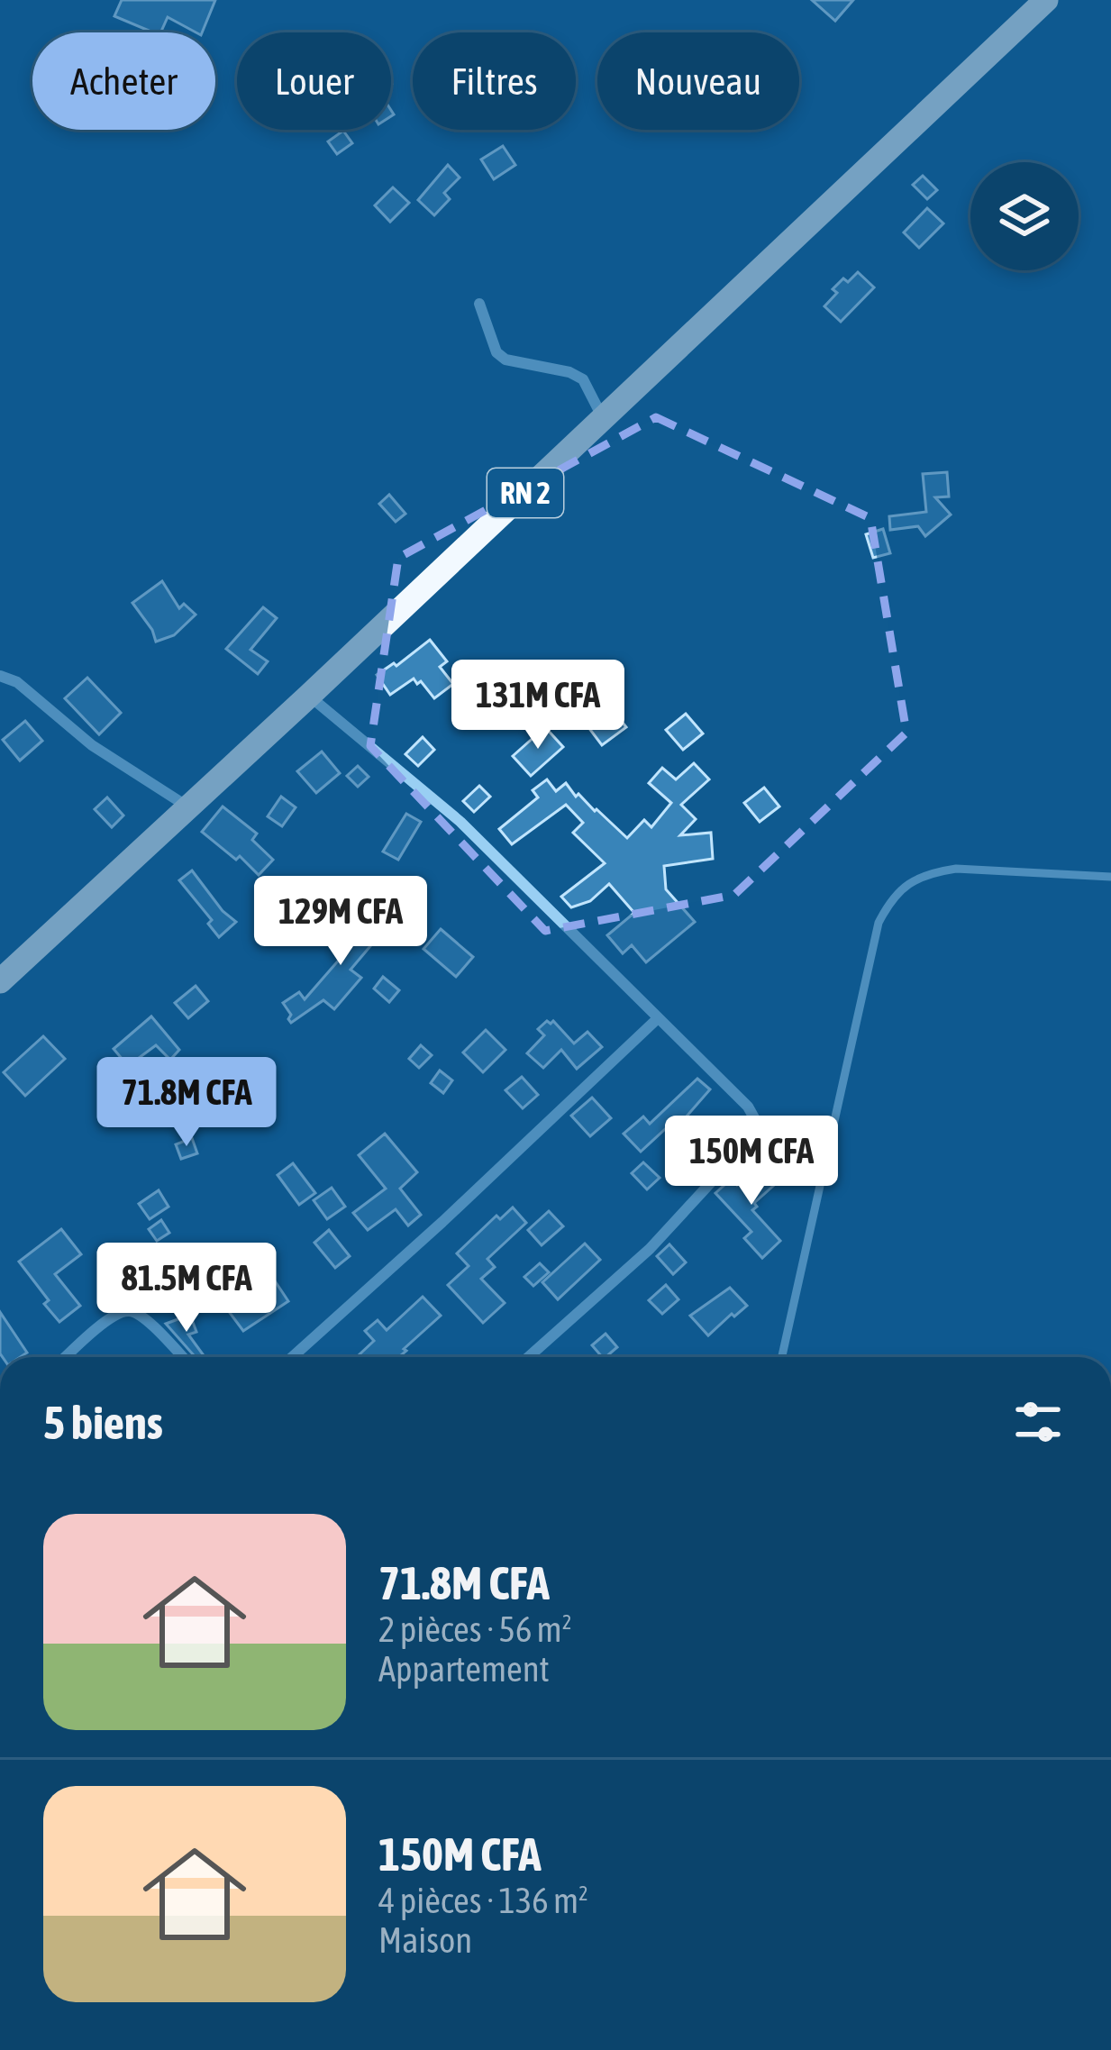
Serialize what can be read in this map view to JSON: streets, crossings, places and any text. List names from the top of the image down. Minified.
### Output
{"streets":{"highway":["RN 2"]},"page":{"chip":["Acheter","Louer","Filtres","Nouveau"],"price":["131M CFA","129M CFA","71.8M CFA","150M CFA","81.5M CFA"],"heading":"5 biens","list":[{"name":"71.8M CFA","note":"2 pièces · 56 m² · Appartement"},{"name":"150M CFA","note":"4 pièces · 136 m² · Maison"}]}}
